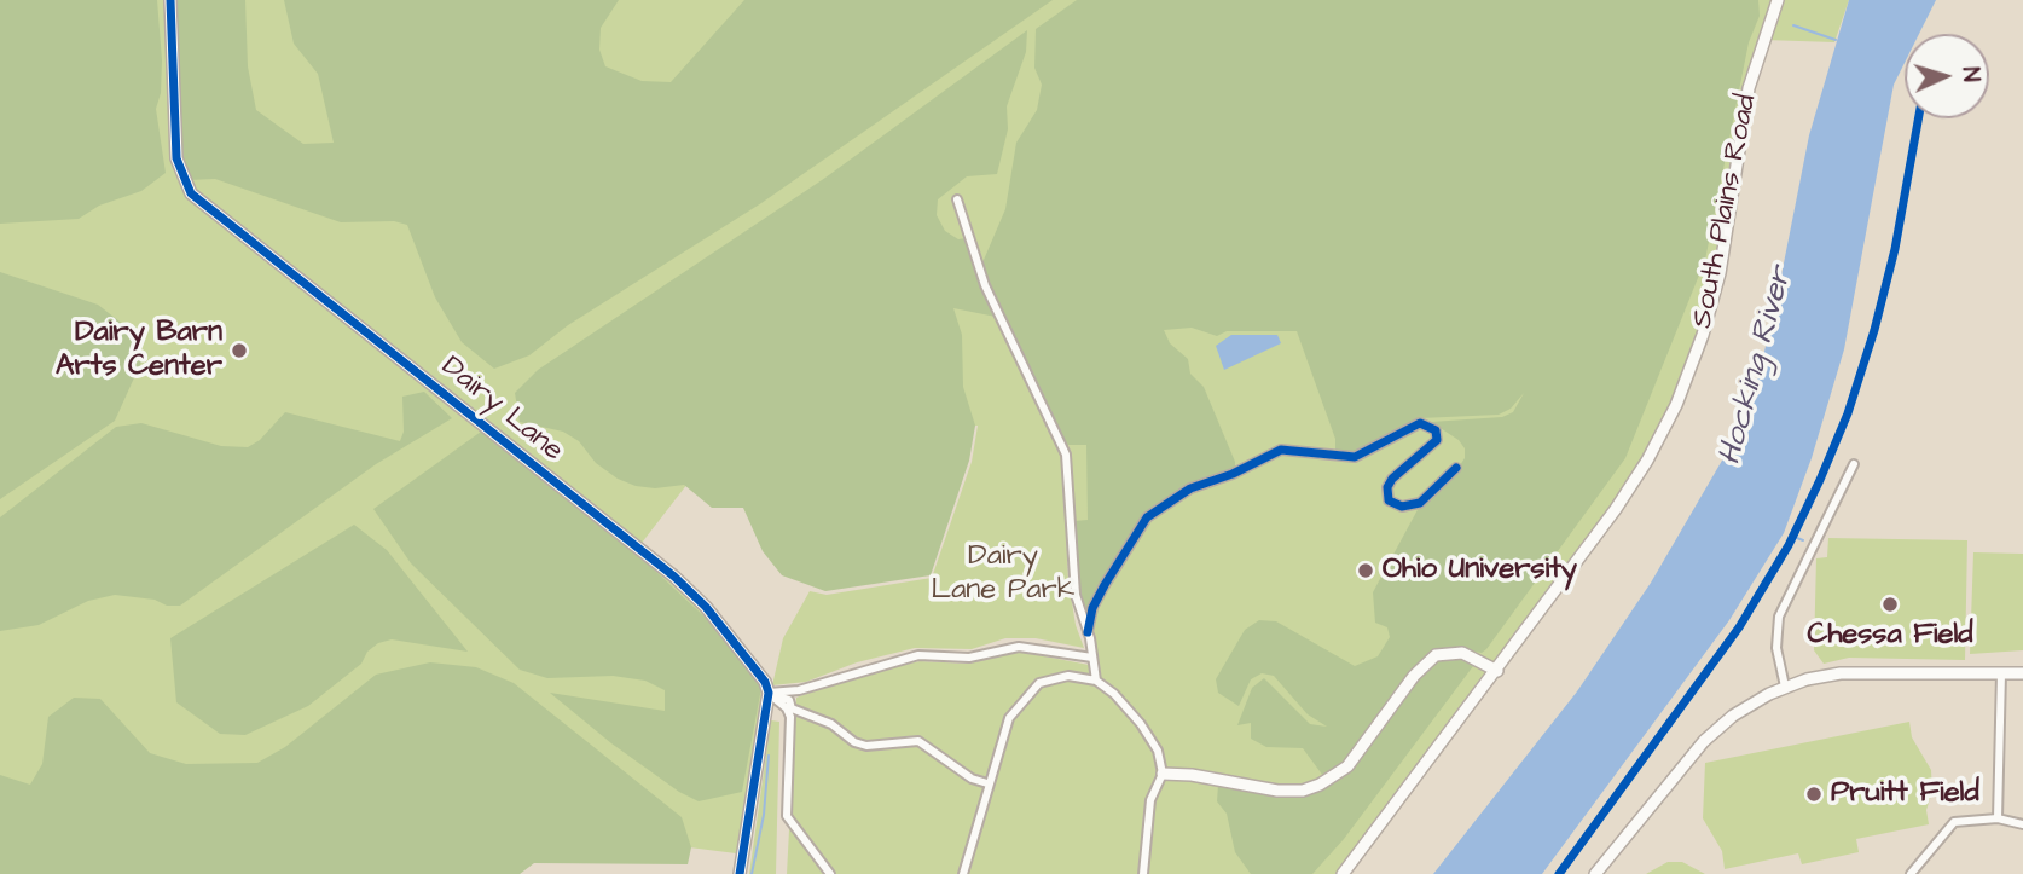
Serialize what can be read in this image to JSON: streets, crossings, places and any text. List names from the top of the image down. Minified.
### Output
{"streets":{"street":["South Plains Road","Dairy Lane"]},"water":["Hocking River"],"parks":["Dairy Lane Park"],"places":["Dairy Barn Arts Center","Ohio University","Chessa Field","Pruitt Field"],"north":"right"}
